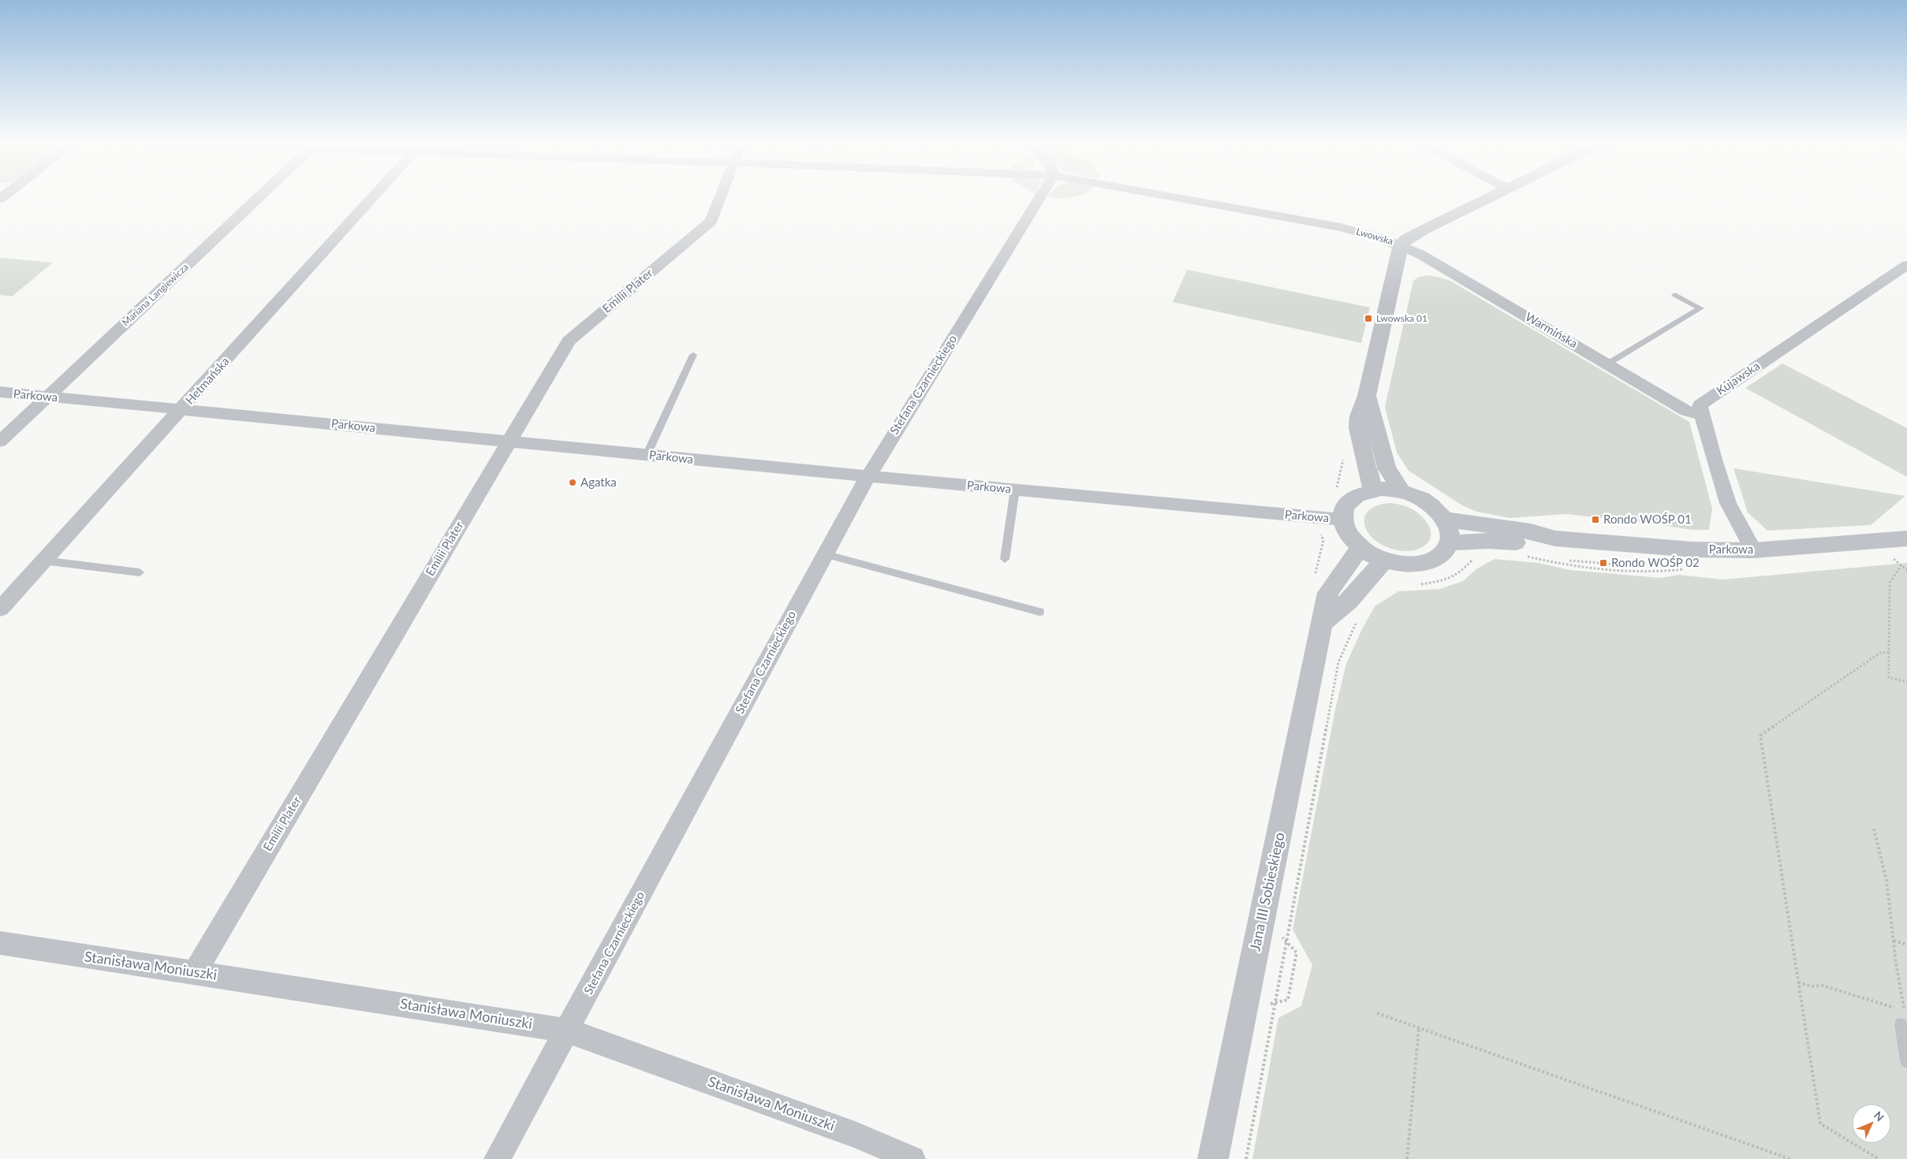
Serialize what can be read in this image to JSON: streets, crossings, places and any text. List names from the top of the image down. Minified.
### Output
{"streets":{"street":["Lwowska","Emilii Plater","Mariana Langiewicza","Warmińska","Kujawska","Hetmańska","Stefana Czarnieckiego","Parkowa","Jana III Sobieskiego","Stanisława Moniuszki"]},"crossings":[["Lwowska","Warmińska"],["Emilii Plater","Parkowa"],["Emilii Plater","Stanisława Moniuszki"],["Mariana Langiewicza","Parkowa"],["Warmińska","Kujawska"],["Hetmańska","Parkowa"],["Stefana Czarnieckiego","Parkowa"],["Stefana Czarnieckiego","Stanisława Moniuszki"],["Parkowa","Jana III Sobieskiego"]],"places":{"transit":["Lwowska 01","Rondo WOŚP 01","Rondo WOŚP 02"],"other":["Agatka"]},"north":"top right"}
